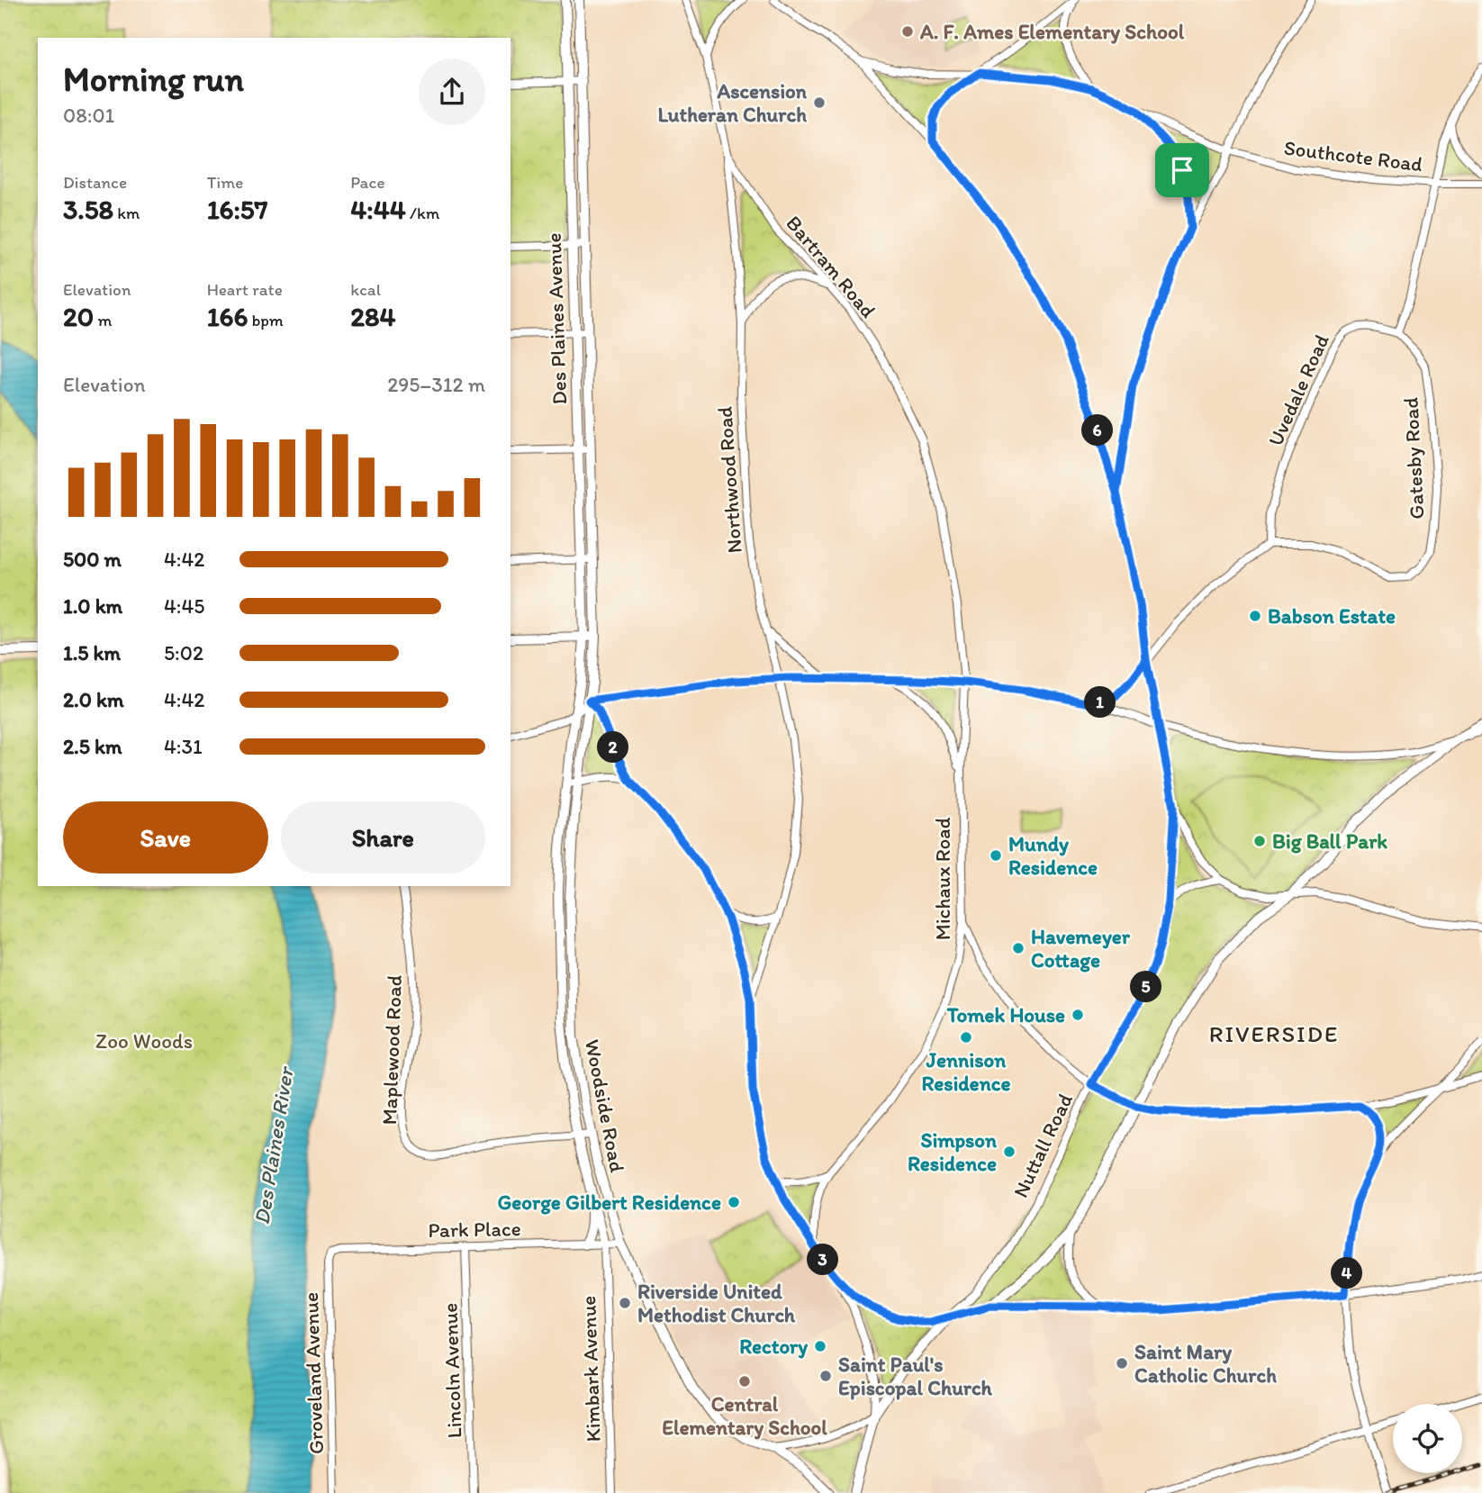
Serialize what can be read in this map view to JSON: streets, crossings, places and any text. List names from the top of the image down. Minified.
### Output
{"streets":{"street":["Southcote Road","Bartram Road","Des Plaines Avenue","Uvedale Road","Gatesby Road","Northwood Road","Michaux Road","Maplewood Road","Woodside Road","Nuttall Road","Park Place","Kimbark Avenue","Lincoln Avenue","Groveland Avenue"]},"crossings":[["Bartram Road","Northwood Road"],["Bartram Road","Michaux Road"],["Des Plaines Avenue","Woodside Road"],["Uvedale Road","Gatesby Road"],["Maplewood Road","Woodside Road"],["Woodside Road","Park Place"],["Woodside Road","Kimbark Avenue"],["Park Place","Kimbark Avenue"],["Park Place","Lincoln Avenue"],["Park Place","Groveland Avenue"]],"districts":["RIVERSIDE"],"water":["Des Plaines River"],"parks":["Zoo Woods"],"places":["A. F. Ames Elementary School","Ascension Lutheran Church","Babson Estate","Big Ball Park","Mundy Residence","Havemeyer Cottage","Tomek House","Jennison Residence","Simpson Residence","George Gilbert Residence","Riverside United Methodist Church","Rectory","Saint Mary Catholic Church","Saint Paul's Episcopal Church","Central Elementary School"],"page":{"heading":["Morning run","08:01"],"stats":[["Distance","3.58 km"],["Time","16:57"],["Pace","4:44 /km"],["Elevation","20 m"],["Heart rate","166 bpm"],["kcal","284"]],"chart":["Elevation","295–312 m"],"pins":["6","1","2","5","3","4"],"list":[{"name":"500 m","note":"4:42"},{"name":"1.0 km","note":"4:45"},{"name":"1.5 km","note":"5:02"},{"name":"2.0 km","note":"4:42"},{"name":"2.5 km","note":"4:31"}],"buttons":["Save","Share"]}}
